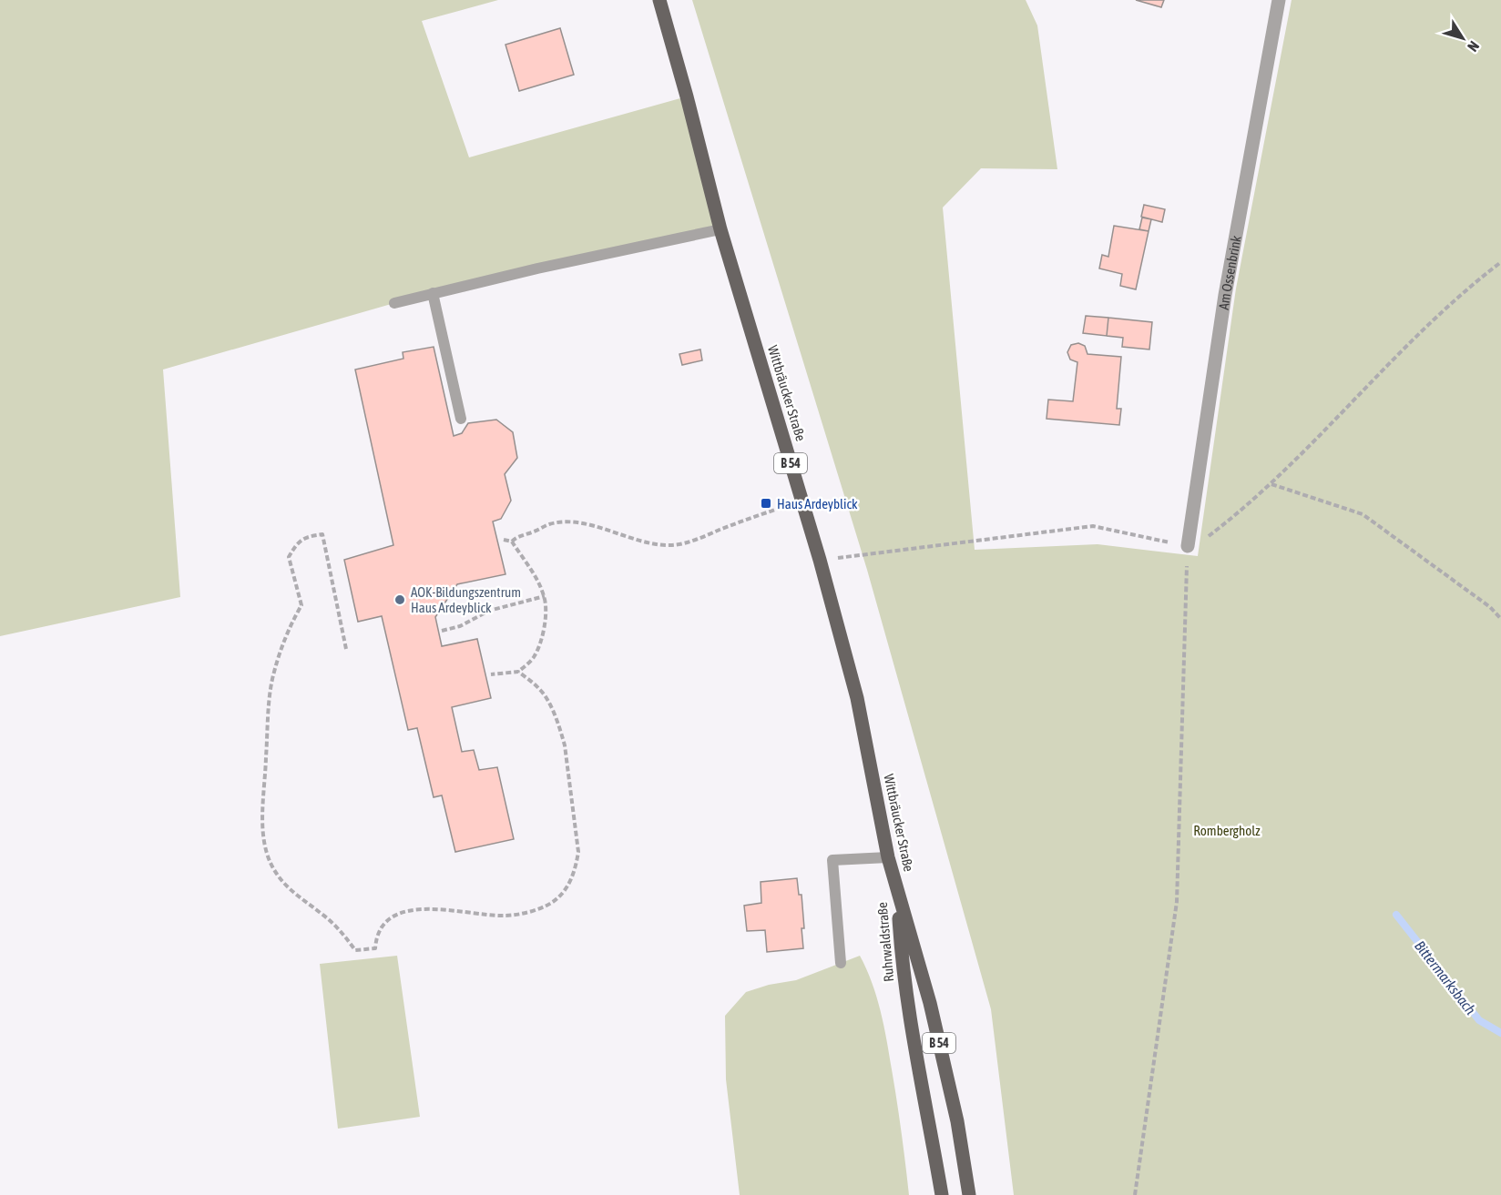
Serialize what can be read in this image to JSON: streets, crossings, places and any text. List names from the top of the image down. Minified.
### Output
{"streets":{"main road":["Wittbräucker Straße","B 54","Ruhrwaldstraße"],"street":["Am Ossenbrink"]},"crossings":[["Wittbräucker Straße","Ruhrwaldstraße"]],"water":["Bittermarksbach"],"parks":["Rombergholz"],"places":{"transit":["Haus Ardeyblick"],"other":["AOK-Bildungszentrum Haus Ardeyblick"]},"north":"bottom right"}
